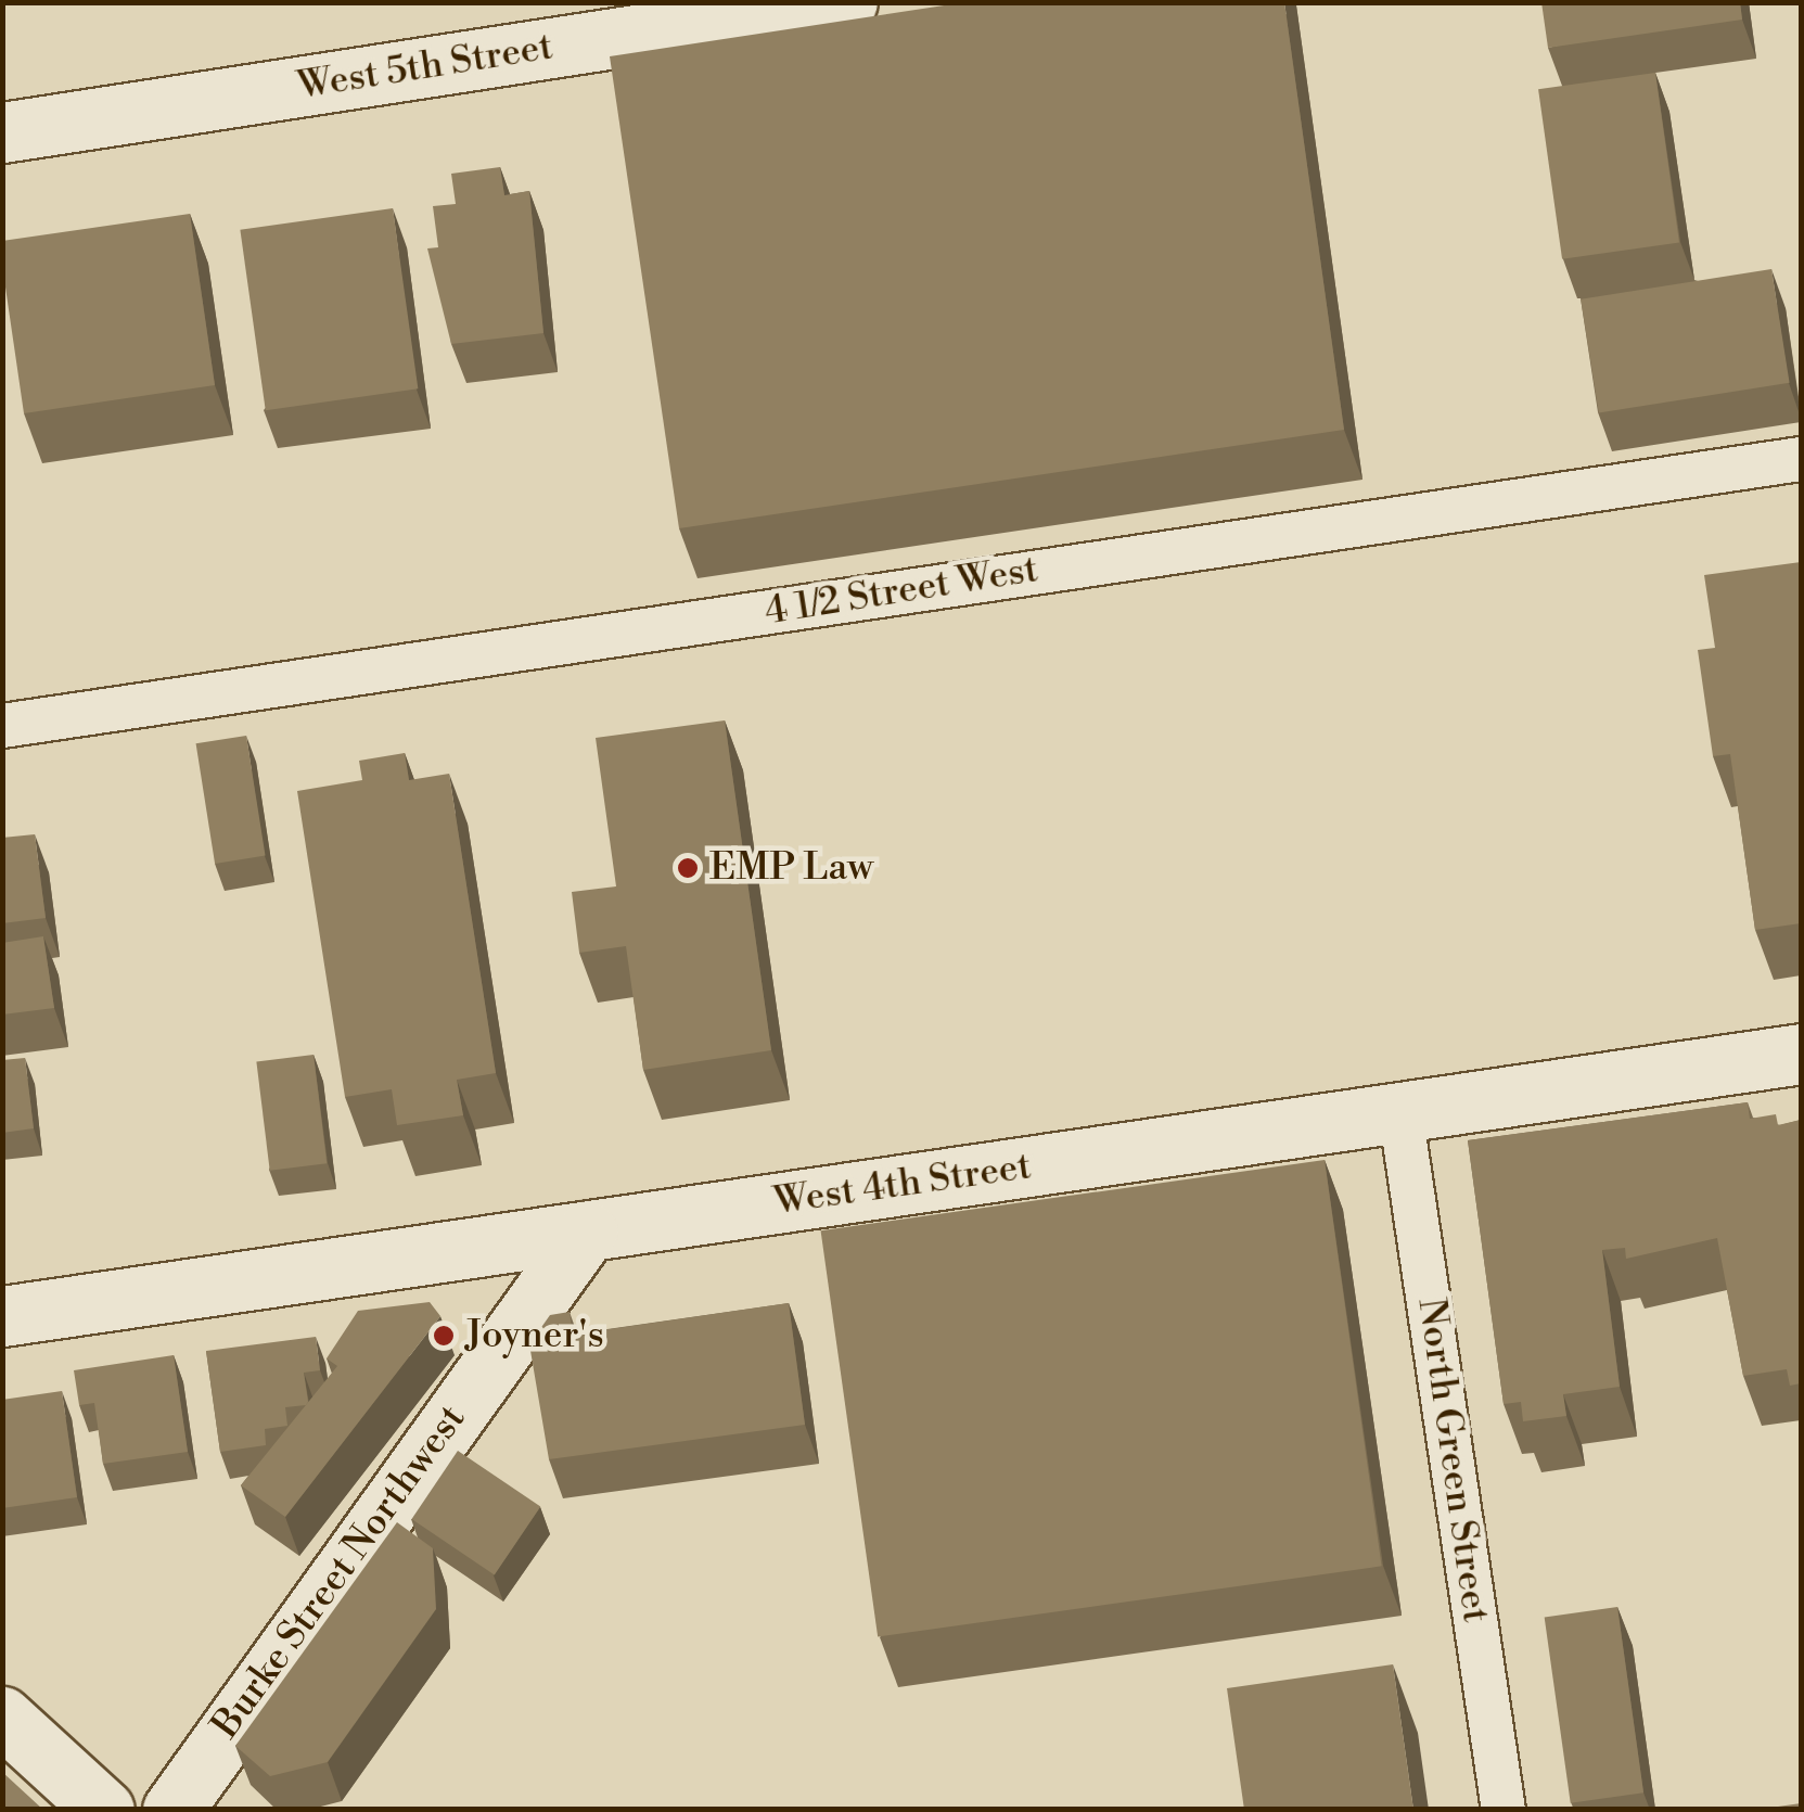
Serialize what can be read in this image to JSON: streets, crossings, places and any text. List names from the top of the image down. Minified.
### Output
{"streets":{"street":["West 5th Street","4 1/2 Street West","West 4th Street","North Green Street","Burke Street Northwest"]},"crossings":[["West 4th Street","North Green Street"],["West 4th Street","Burke Street Northwest"]],"places":["EMP Law","Joyner's"]}
